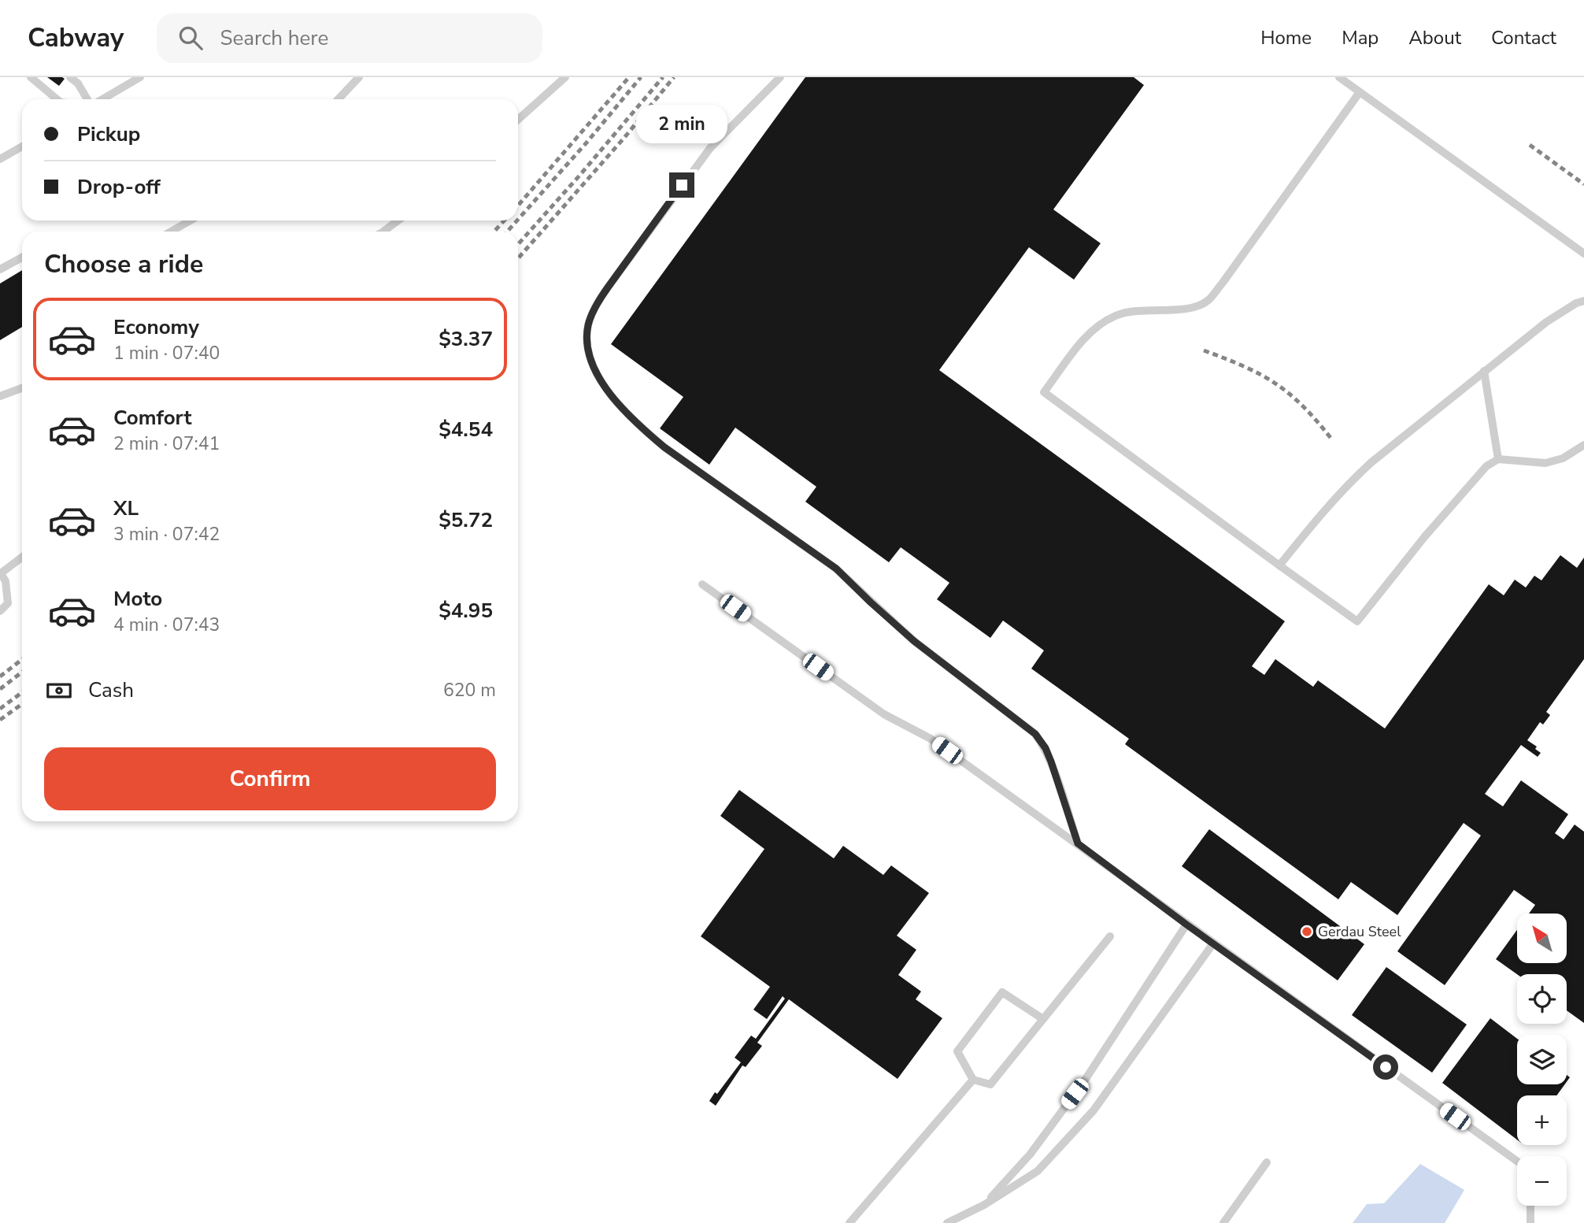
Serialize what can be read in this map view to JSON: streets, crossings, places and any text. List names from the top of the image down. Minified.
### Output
{"places":["Gerdau Steel"],"north":"top left","page":{"header":"Cabway","search":"Search here","nav":["Home","Map","About","Contact"],"banner":["Pickup","Drop-off"],"bubble":"2 min","heading":"Choose a ride","list":[{"name":"Economy","note":"1 min · 07:40","value":"$3.37"},{"name":"Comfort","note":"2 min · 07:41","value":"$4.54"},{"name":"XL","note":"3 min · 07:42","value":"$5.72"},{"name":"Moto","note":"4 min · 07:43","value":"$4.95"}],"pay":["Cash","620 m"],"buttons":"Confirm","map_buttons":["+","−"]}}
